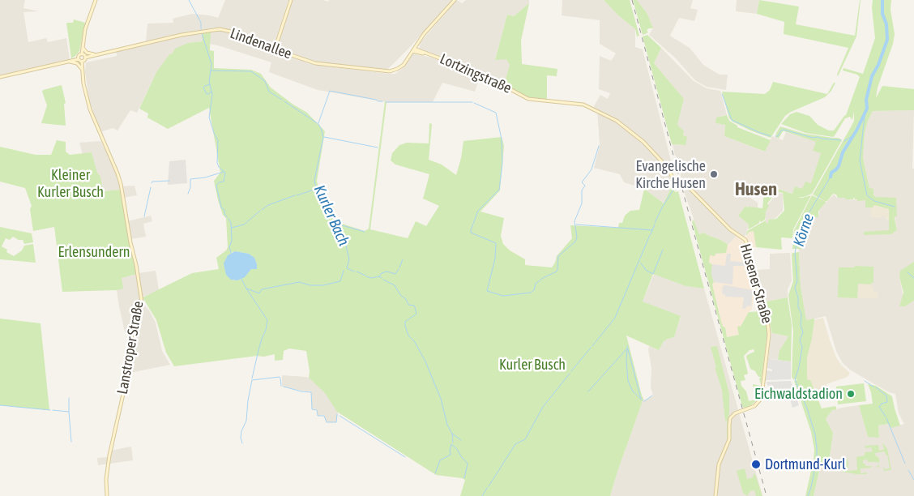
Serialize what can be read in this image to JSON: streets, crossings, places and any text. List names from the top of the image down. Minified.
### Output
{"streets":{"street":["Lindenallee","Lortzingstraße","Husener Straße","Lanstroper Straße"]},"crossings":[["Lindenallee","Lortzingstraße"],["Lindenallee","Lanstroper Straße"],["Lortzingstraße","Husener Straße"]],"districts":["Husen"],"water":["Kurler Bach","Körne"],"parks":["Kleiner Kurler Busch","Erlensundern","Kurler Busch"],"places":["Evangelische Kirche Husen","Eichwaldstadion","Dortmund-Kurl"]}
